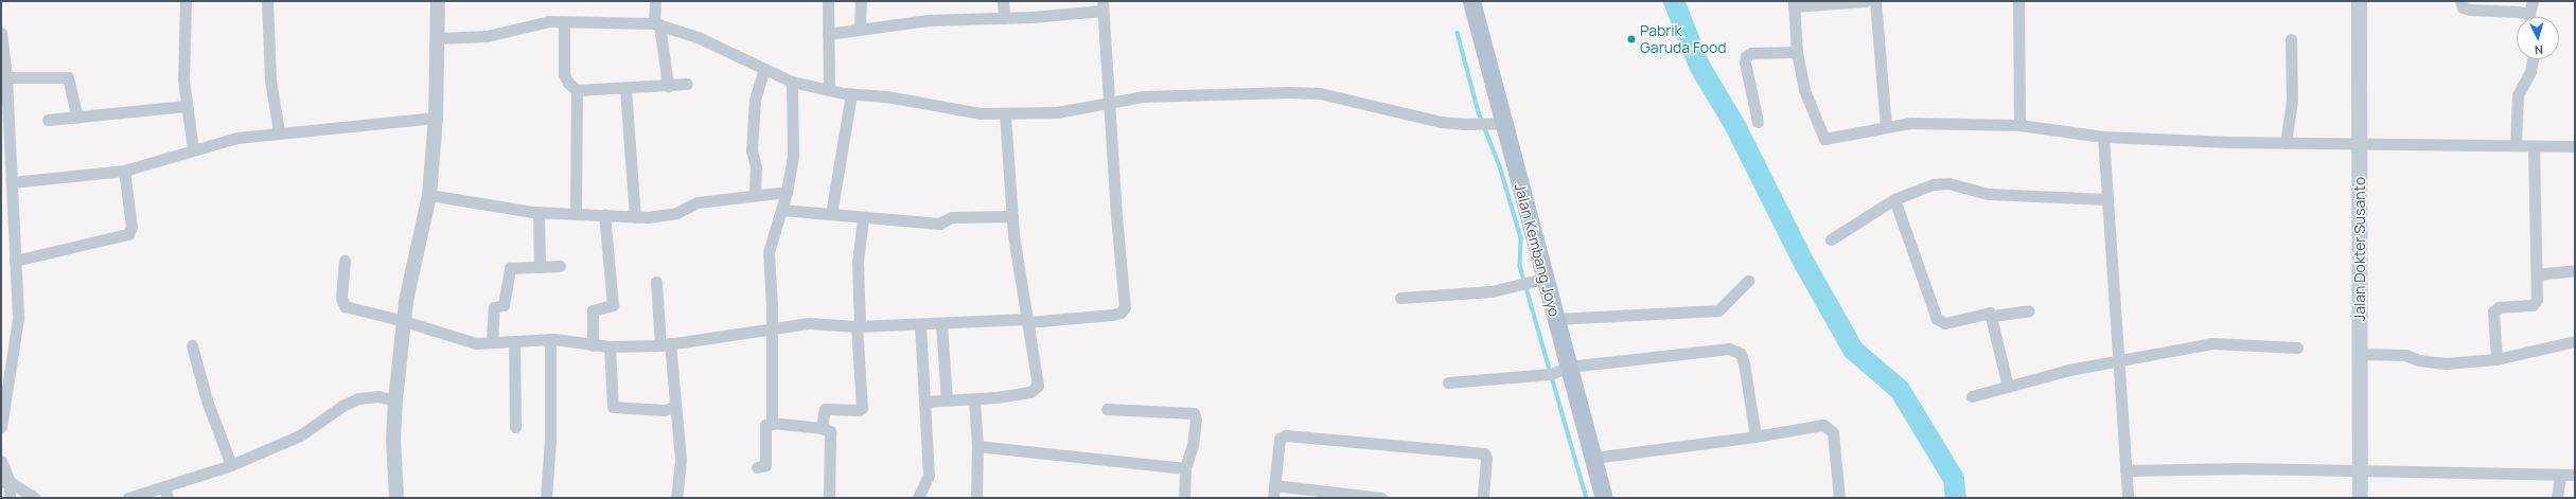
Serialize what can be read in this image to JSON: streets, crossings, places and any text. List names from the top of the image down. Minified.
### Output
{"streets":{"main road":["Jalan Dokter Susanto","Jalan Kembang Joyo"]},"places":["Pabrik Garuda Food"],"north":"bottom"}
